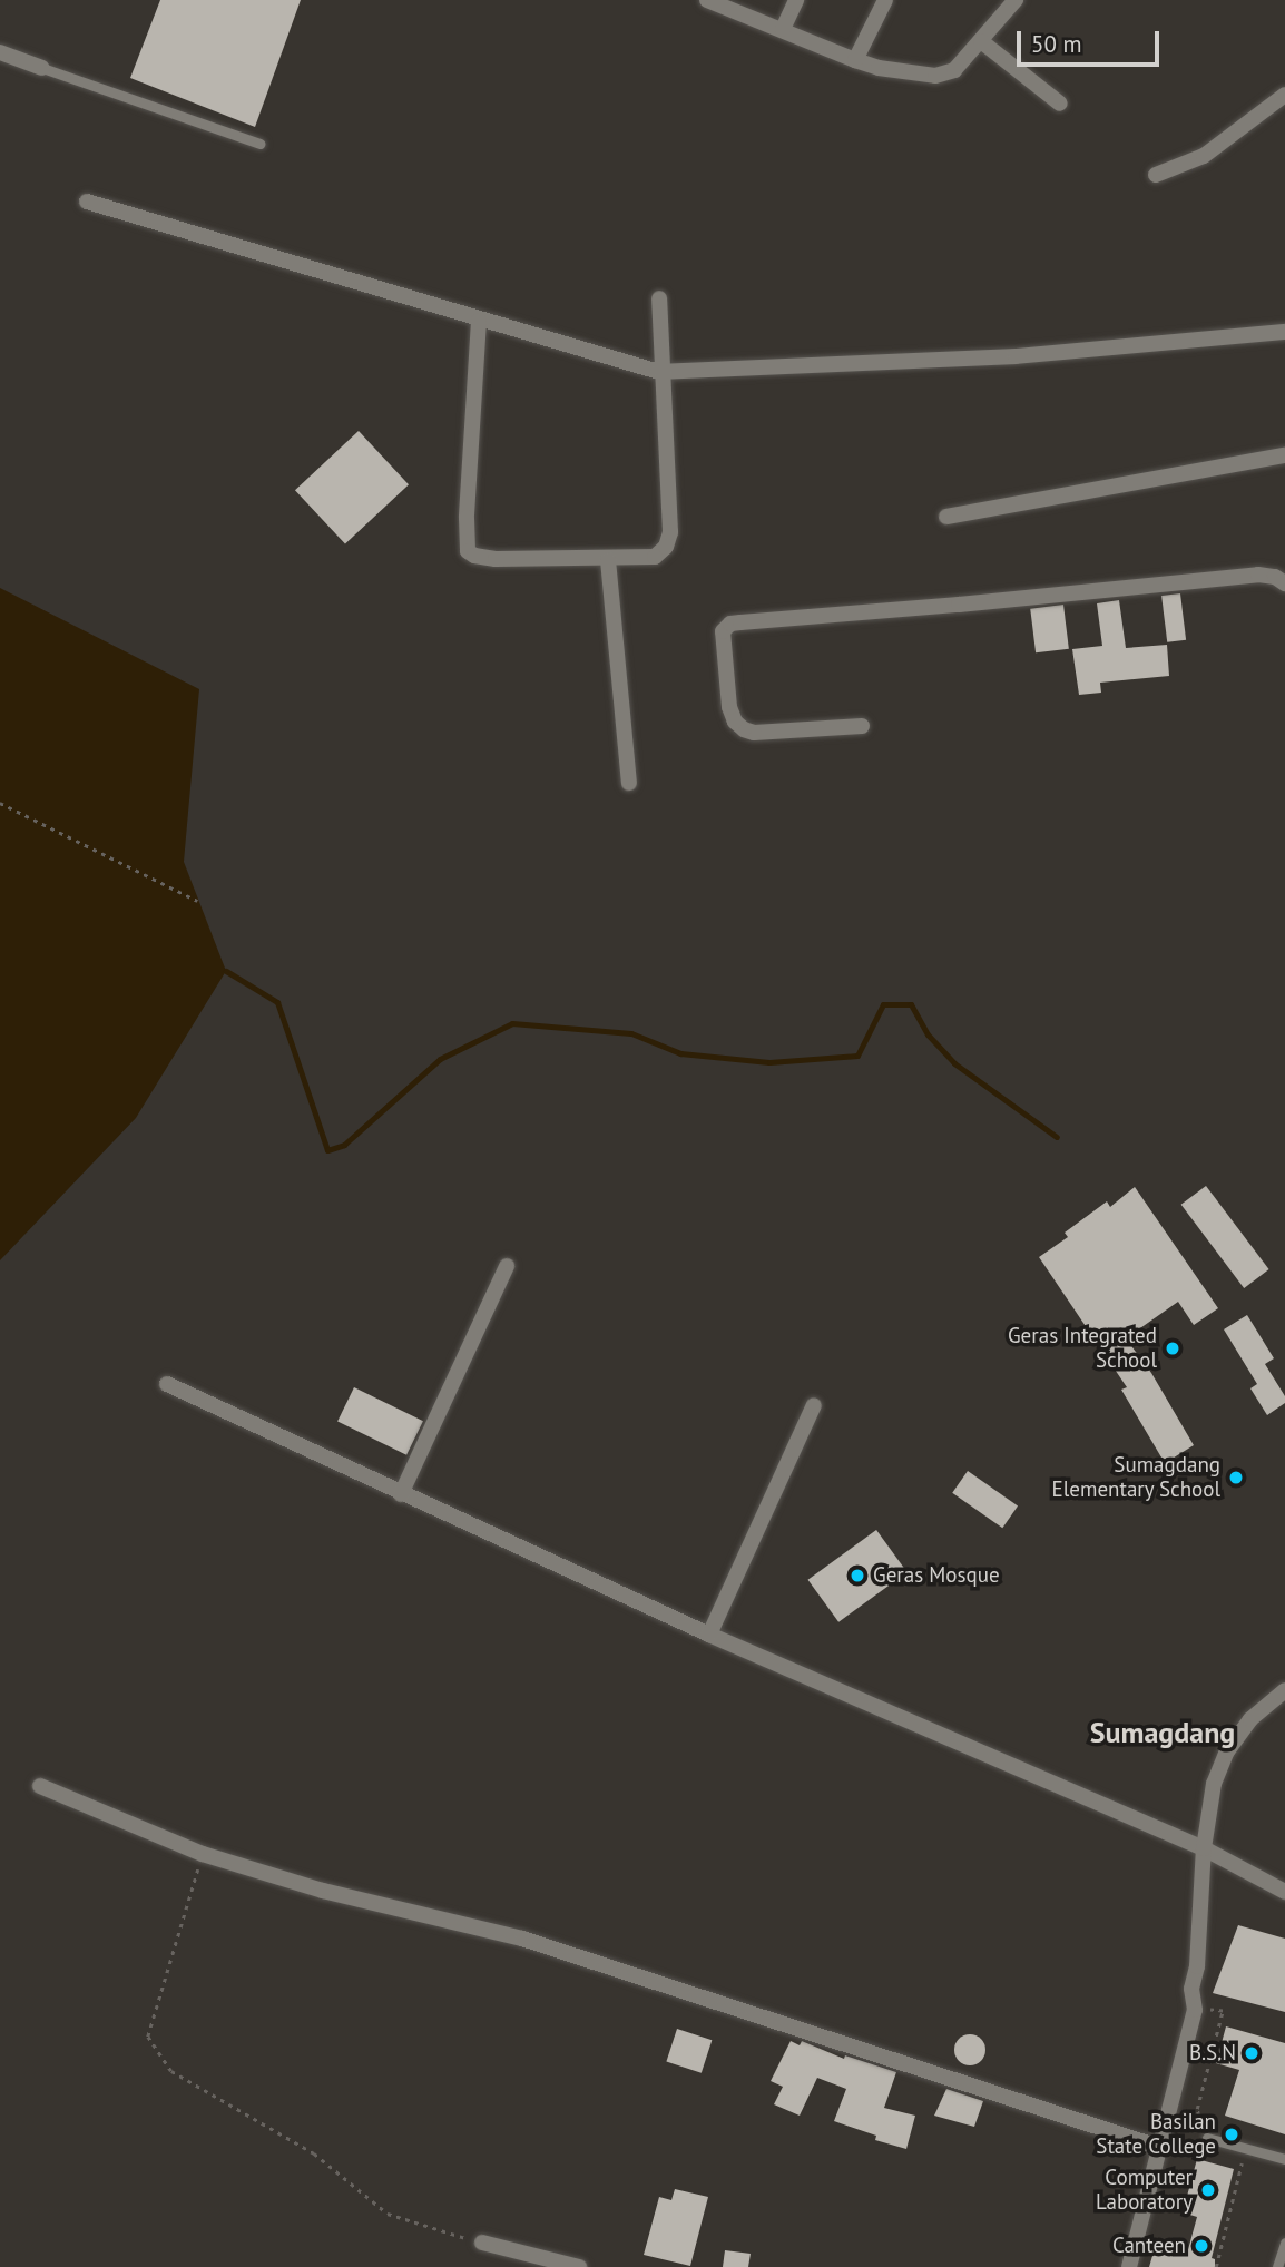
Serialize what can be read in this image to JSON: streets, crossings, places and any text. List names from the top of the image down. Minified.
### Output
{"districts":["Sumagdang"],"places":["Geras Integrated School","Sumagdang Elementary School","Geras Mosque","B.S.N","Basilan State College","Computer Laboratory","Canteen"],"scale_bar":"50 m"}
